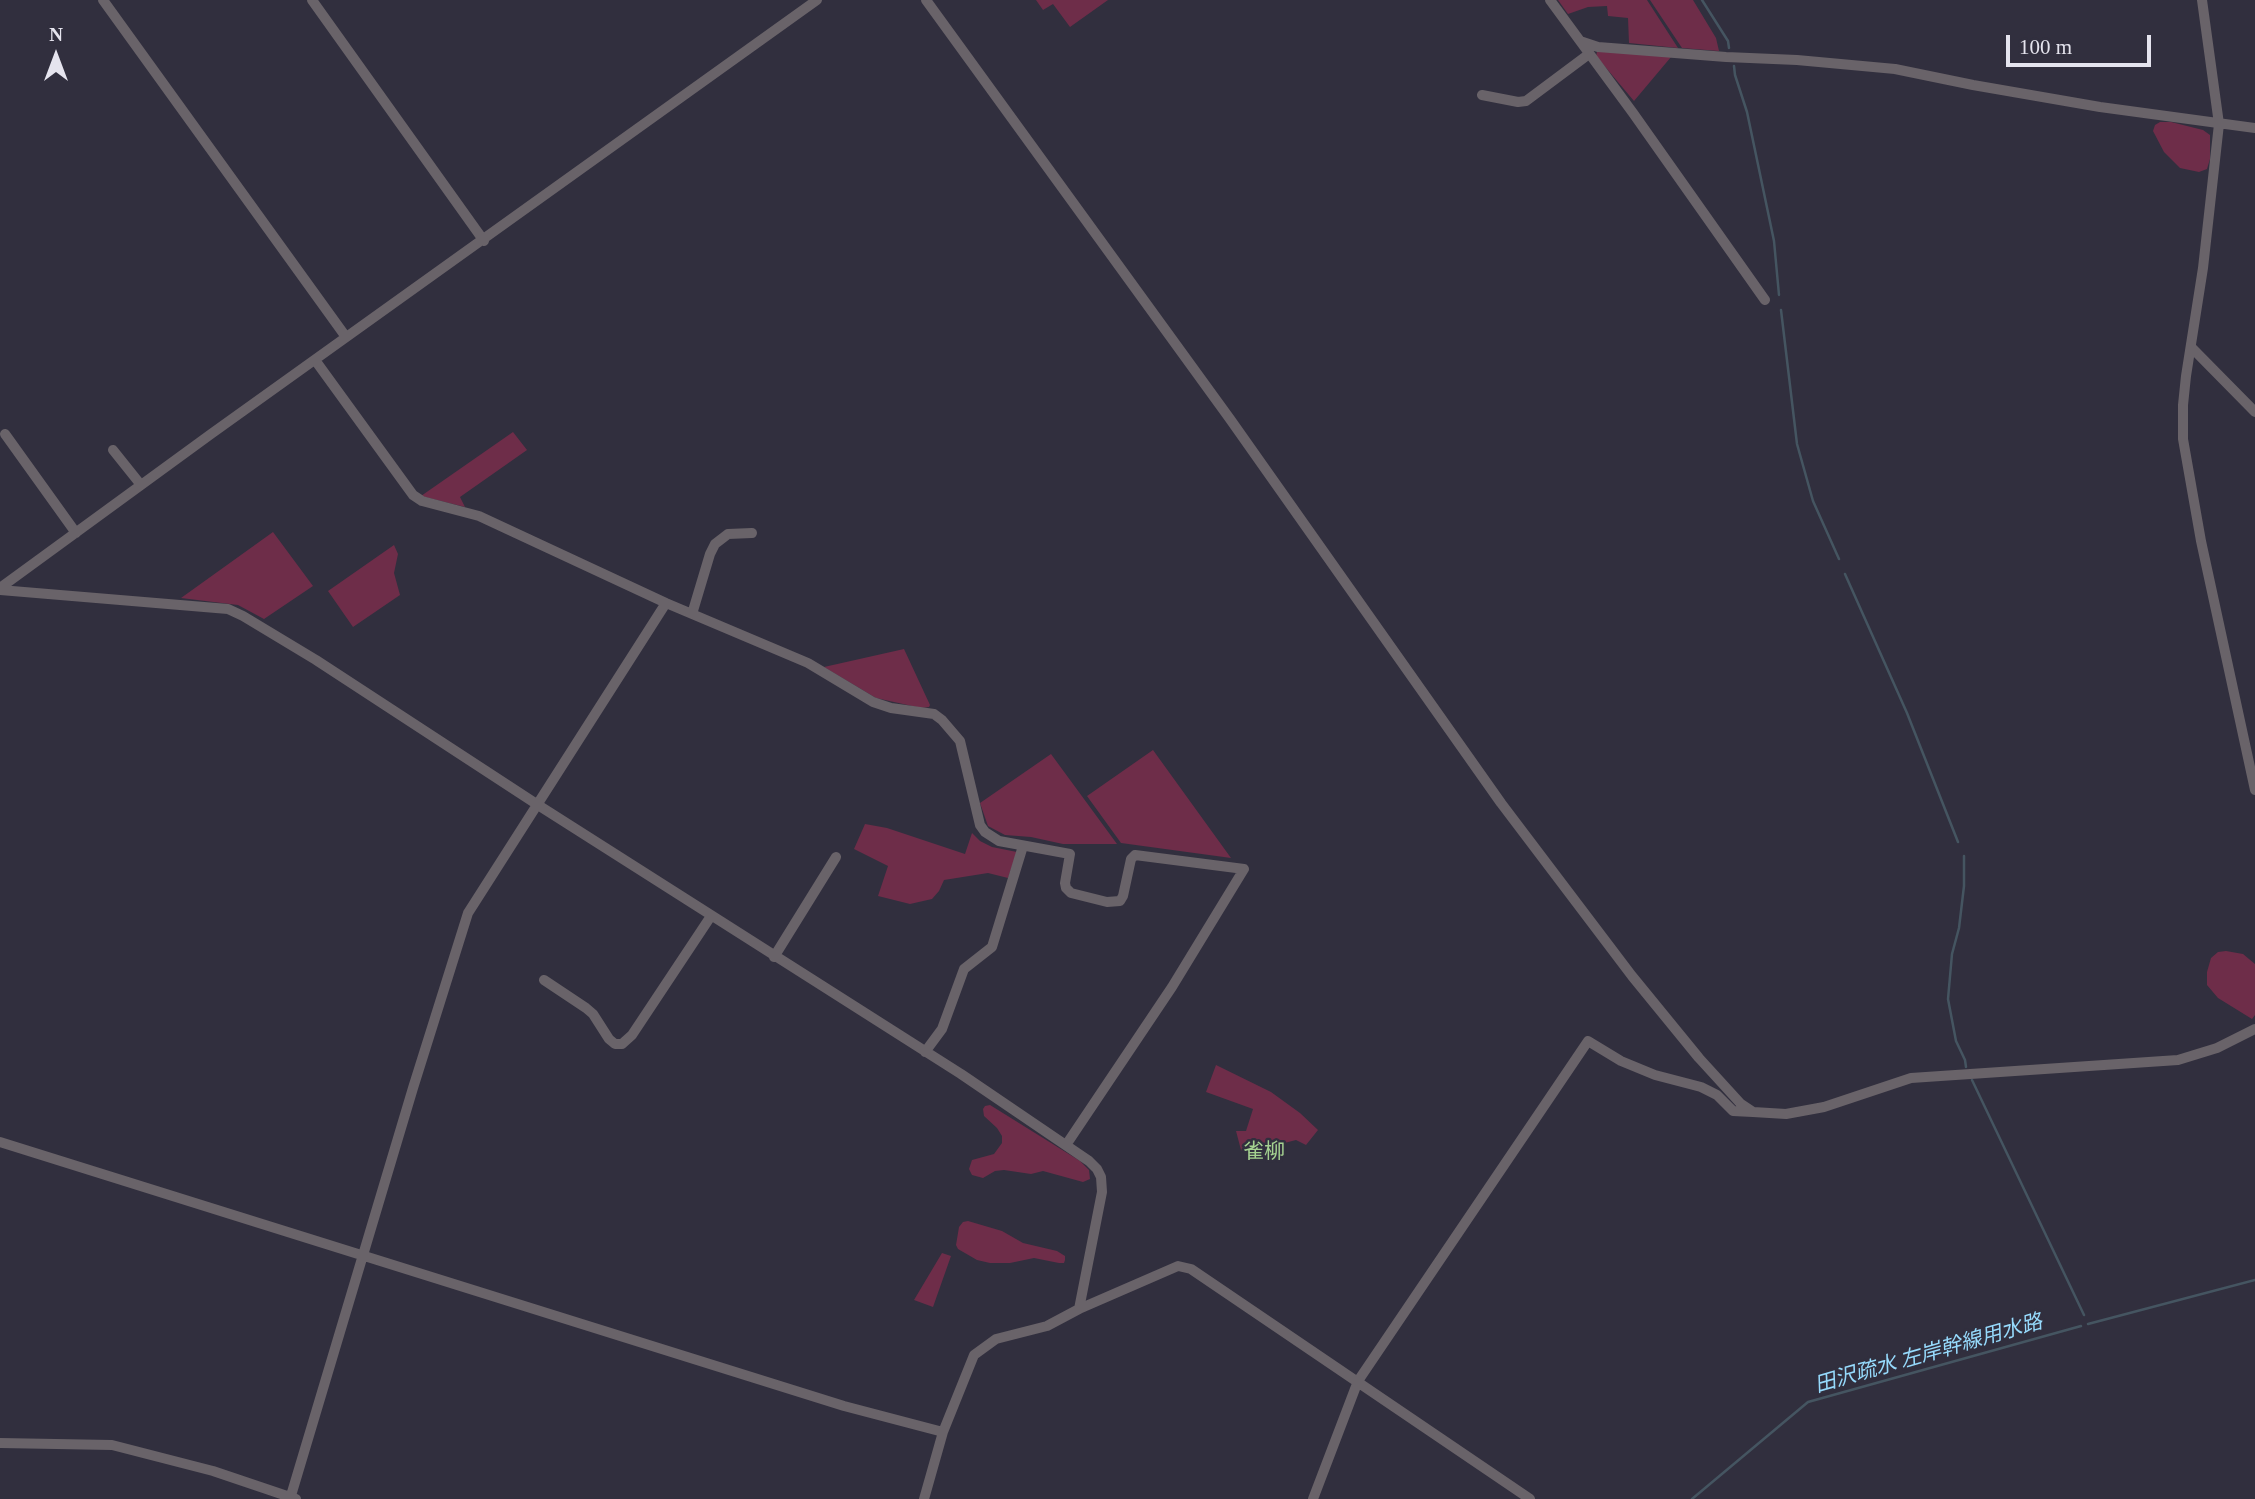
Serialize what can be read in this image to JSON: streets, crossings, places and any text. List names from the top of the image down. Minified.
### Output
{"districts":["雀柳"],"water":["田沢疏水 左岸幹線用水路"],"scale_bar":"100 m","north":"top"}
